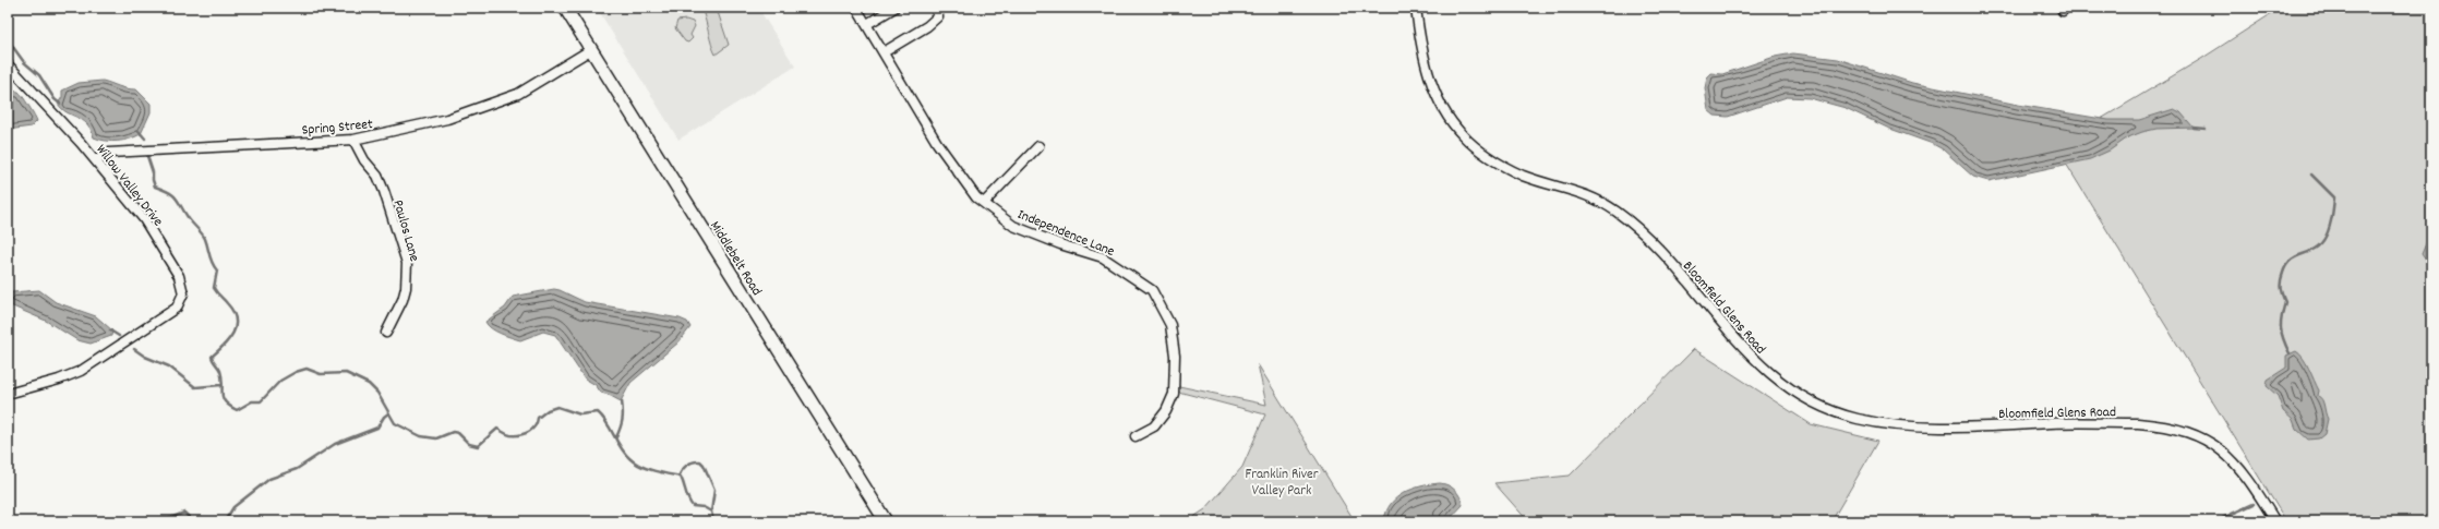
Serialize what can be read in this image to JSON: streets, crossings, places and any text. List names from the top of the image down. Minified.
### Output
{"streets":{"street":["Spring Street","Willow Valley Drive","Paulos Lane","Independence Lane","Middlebelt Road","Bloomfield Glens Road"]},"crossings":[["Spring Street","Willow Valley Drive"],["Spring Street","Paulos Lane"],["Spring Street","Middlebelt Road"]],"parks":["Franklin River Valley Park"]}
